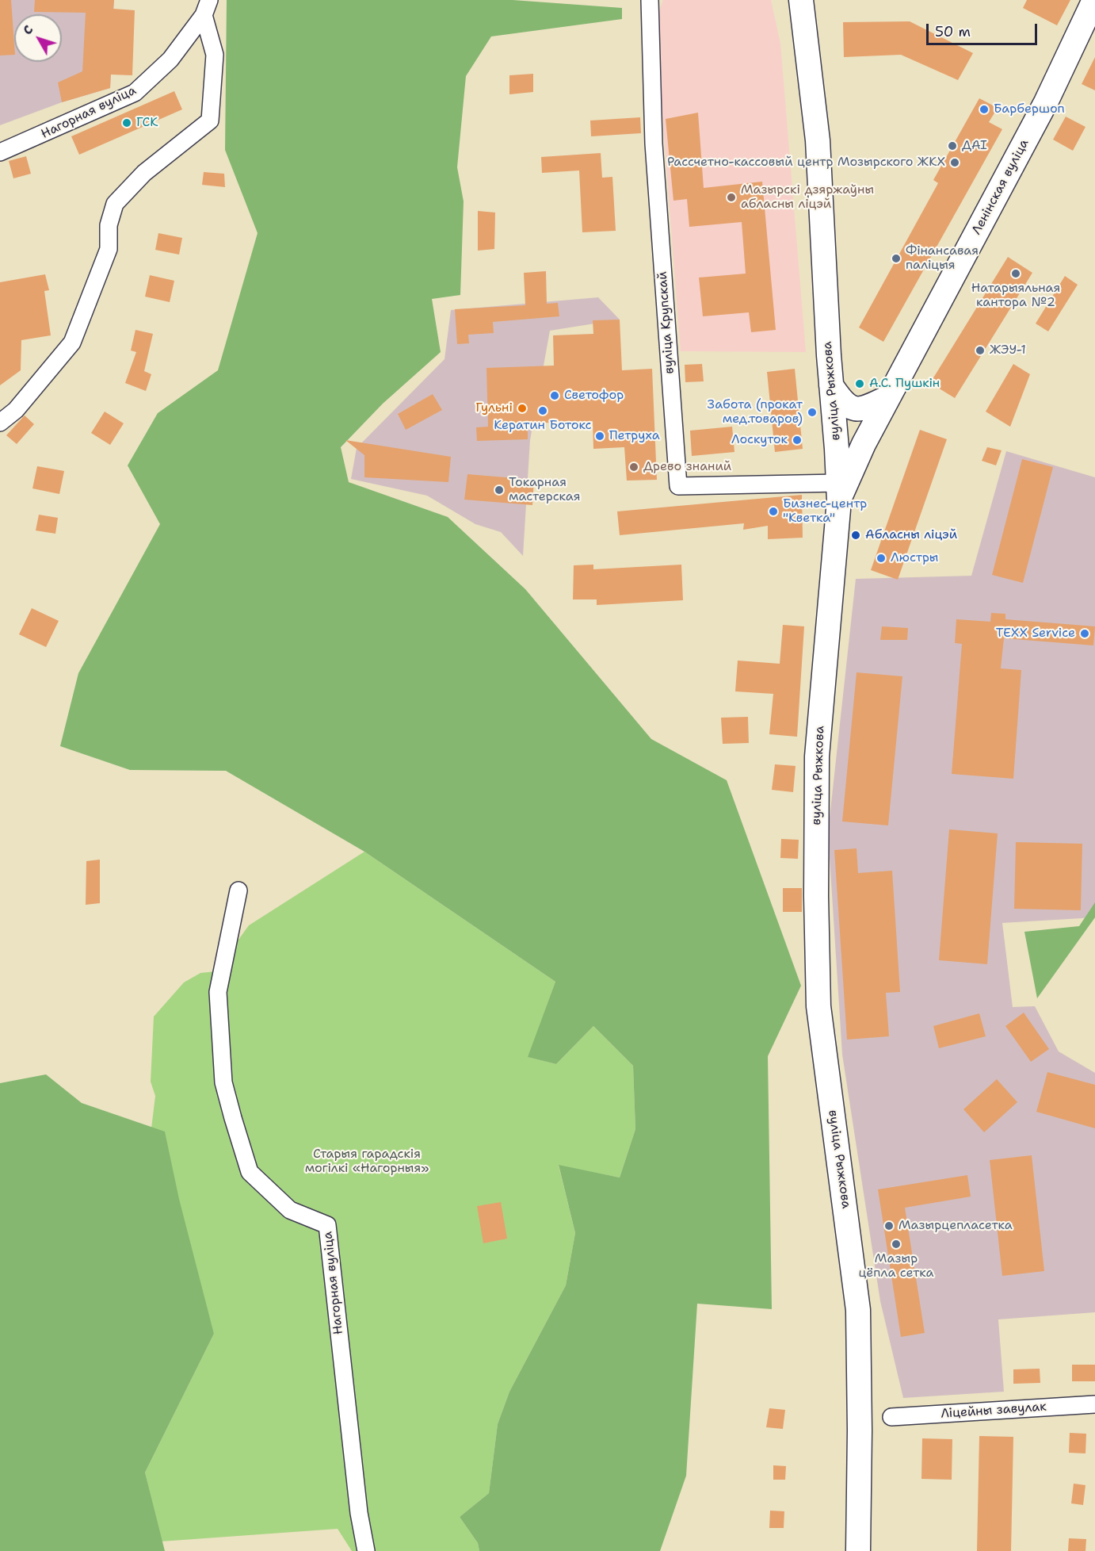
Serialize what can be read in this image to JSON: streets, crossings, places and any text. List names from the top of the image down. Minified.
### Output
{"streets":{"main road":["Ленінская вуліца","вуліца Рыжкова"],"street":["Нагорная вуліца","вуліца Крупскай","Ліцейны завулак"]},"crossings":[["Ленінская вуліца","вуліца Крупскай"],["Ленінская вуліца","вуліца Рыжкова"],["вуліца Крупскай","вуліца Рыжкова"]],"parks":["Старыя гарадскія могілкі «Нагорныя»"],"places":["Барбершоп","ГСК","ДАІ","Рассчетно-кассовый центр Мозырского ЖКХ","Мазырскі дзяржаўны абласны ліцэй","Фінансавая паліцыя","Натарыяльная кантора №2","ЖЭУ-1","А.С. Пушкін","Светофор","Гульнi","Кератин Ботокс","Забота (прокат мед.товаров)","Петруха","Лоскуток","Древо знаний","Токарная мастерская","Бизнес-центр \"Кветка\"","Абласны ліцэй","Люстры","TEXX Service","Мазырцепласетка","Мазыр цёпла сетка"],"scale_bar":"50 m","north":"top left"}
